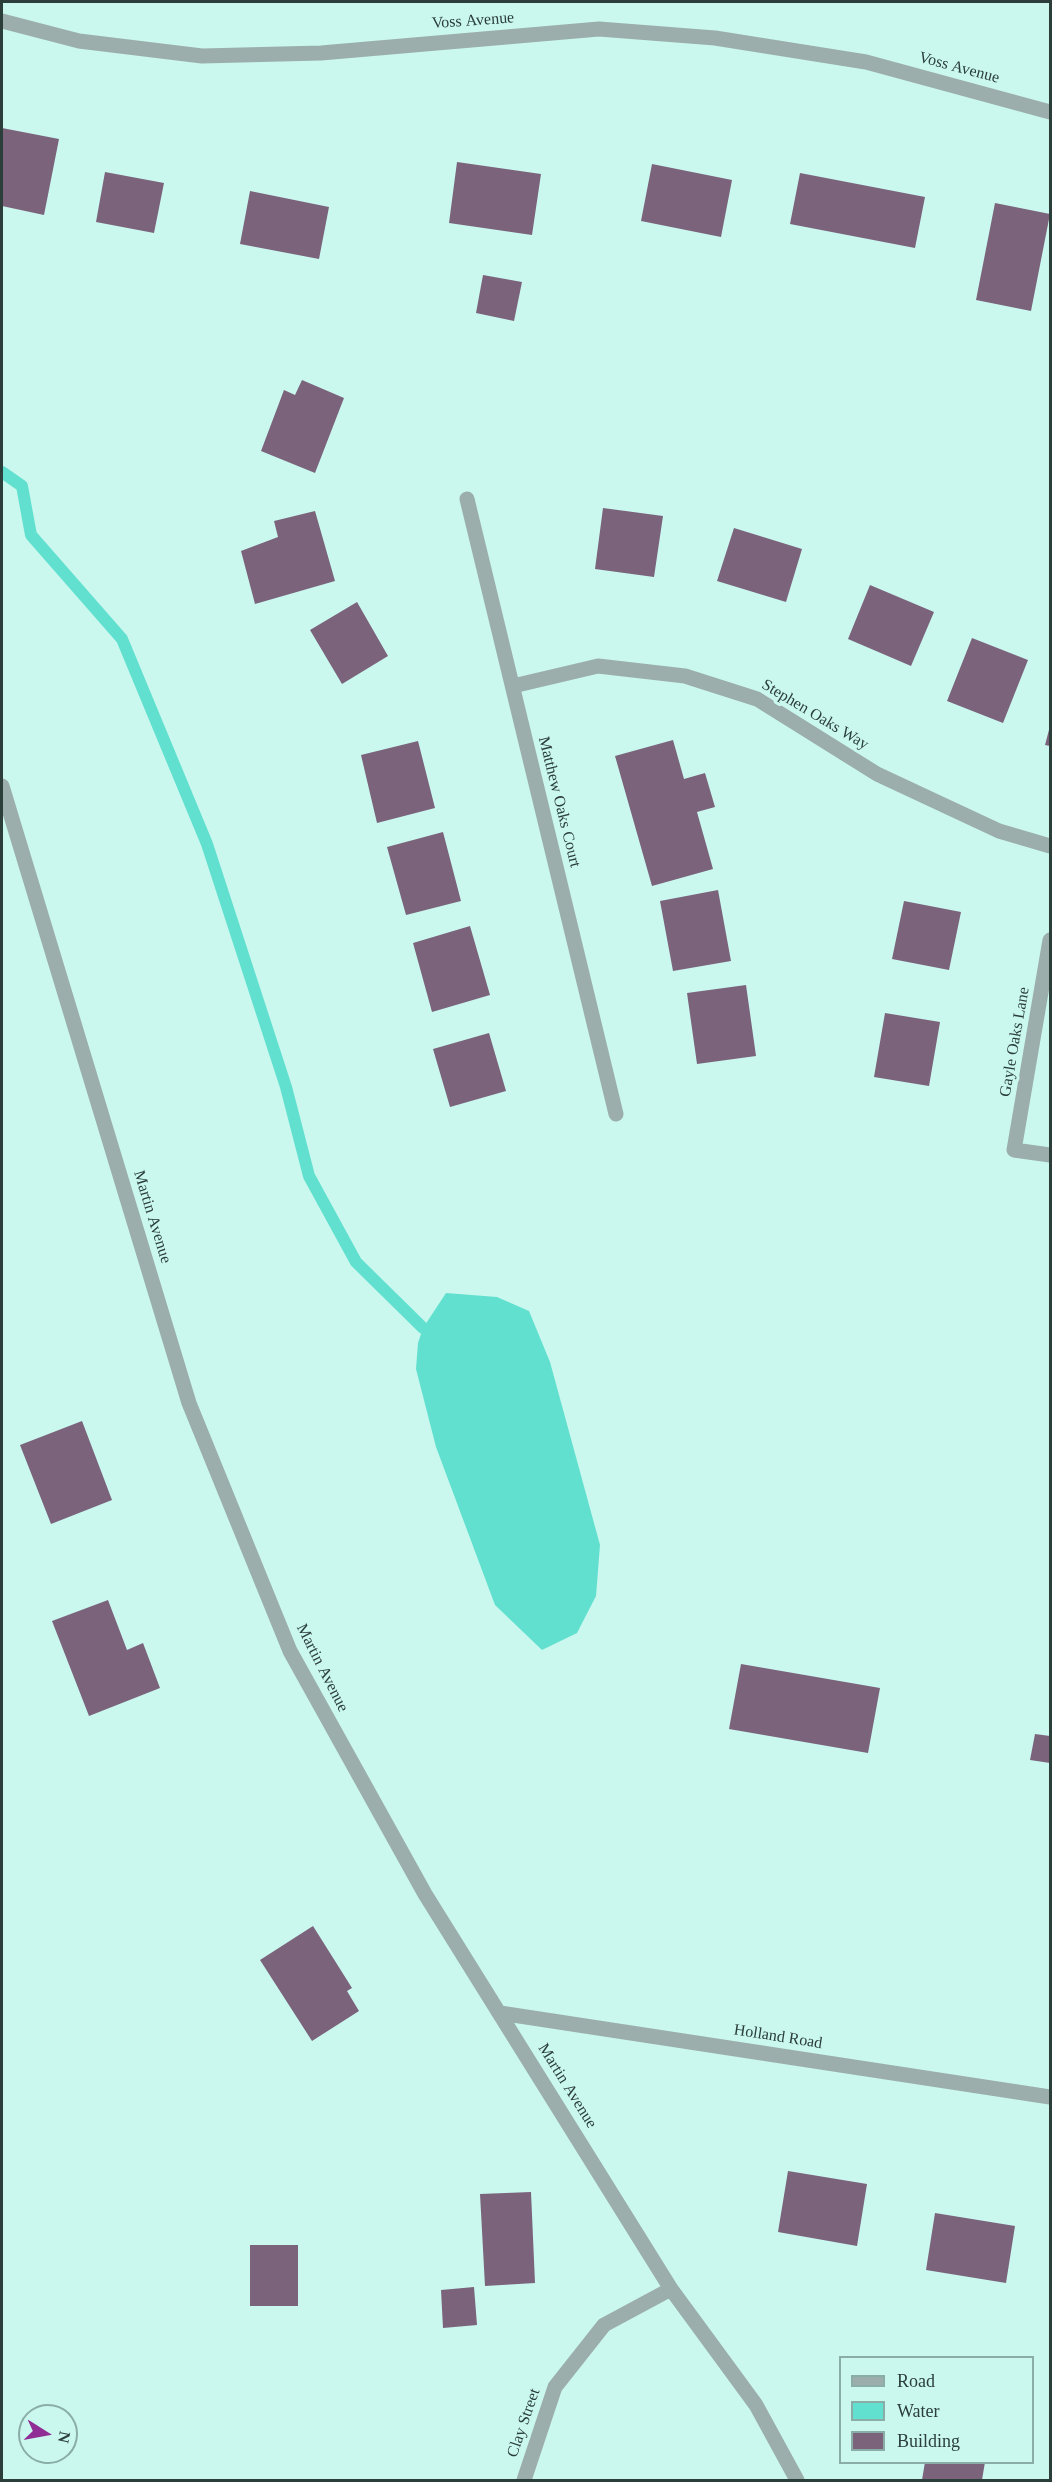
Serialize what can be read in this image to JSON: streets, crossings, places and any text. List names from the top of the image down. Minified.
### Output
{"streets":{"street":["Voss Avenue","Stephen Oaks Way","Matthew Oaks Court","Gayle Oaks Lane","Martin Avenue","Holland Road","Clay Street"]},"crossings":[["Stephen Oaks Way","Matthew Oaks Court"],["Martin Avenue","Holland Road"],["Martin Avenue","Clay Street"]],"legend":["Road","Water","Building"],"north":"right"}
